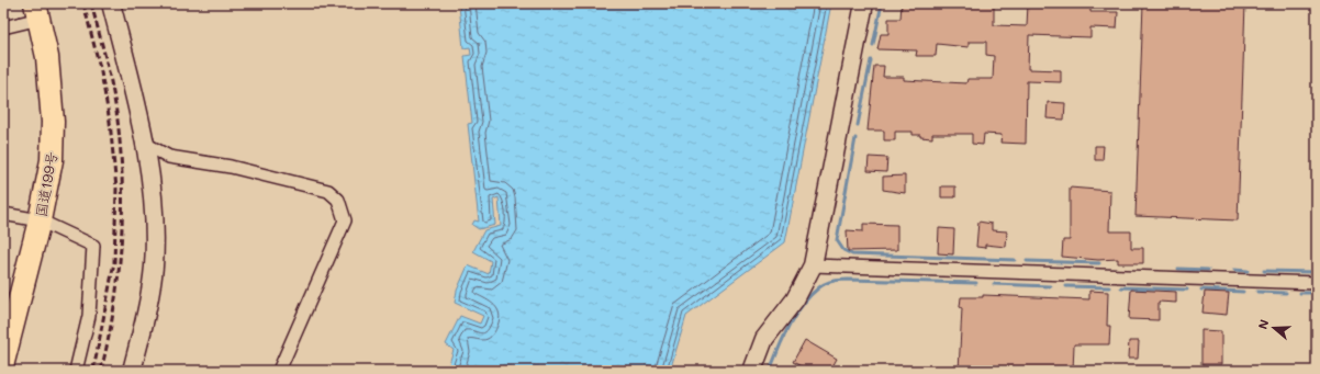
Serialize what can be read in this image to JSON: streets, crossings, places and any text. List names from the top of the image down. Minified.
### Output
{"streets":{"highway":["国道199号"]},"north":"left"}
